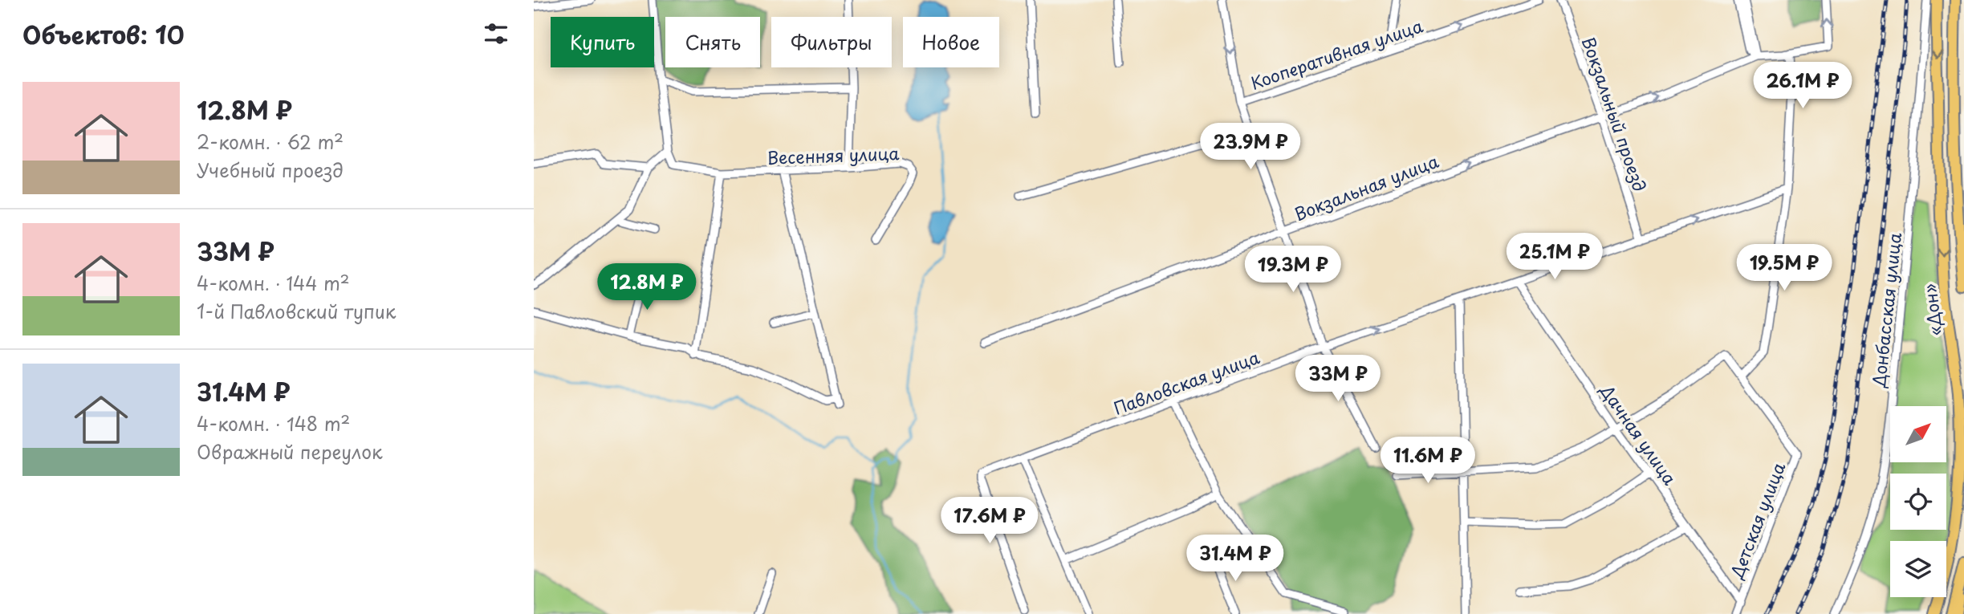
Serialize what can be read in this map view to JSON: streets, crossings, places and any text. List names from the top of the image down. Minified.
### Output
{"streets":{"highway":["«Дон»"],"street":["Кооперативная улица","Вокзальный проезд","Весенняя улица","Вокзальная улица","Донбасская улица","Павловская улица","Дачная улица","Детская улица"]},"crossings":[["Вокзальный проезд","Вокзальная улица"],["Вокзальный проезд","Павловская улица"],["Павловская улица","Дачная улица"],["Дачная улица","Детская улица"]],"one_way":["Кооперативная улица","Вокзальная улица"],"north":"top right","page":{"heading":"Объектов: 10","chip":["Купить","Снять","Фильтры","Новое"],"price":["26.1M ₽","23.9M ₽","25.1M ₽","19.5M ₽","19.3M ₽","12.8M ₽","33M ₽","11.6M ₽","17.6M ₽","31.4M ₽"],"list":[{"name":"12.8M ₽","note":"2-комн. · 62 m² · Учебный проезд"},{"name":"33M ₽","note":"4-комн. · 144 m² · 1-й Павловский тупик"},{"name":"31.4M ₽","note":"4-комн. · 148 m² · Овражный переулок"}]}}
